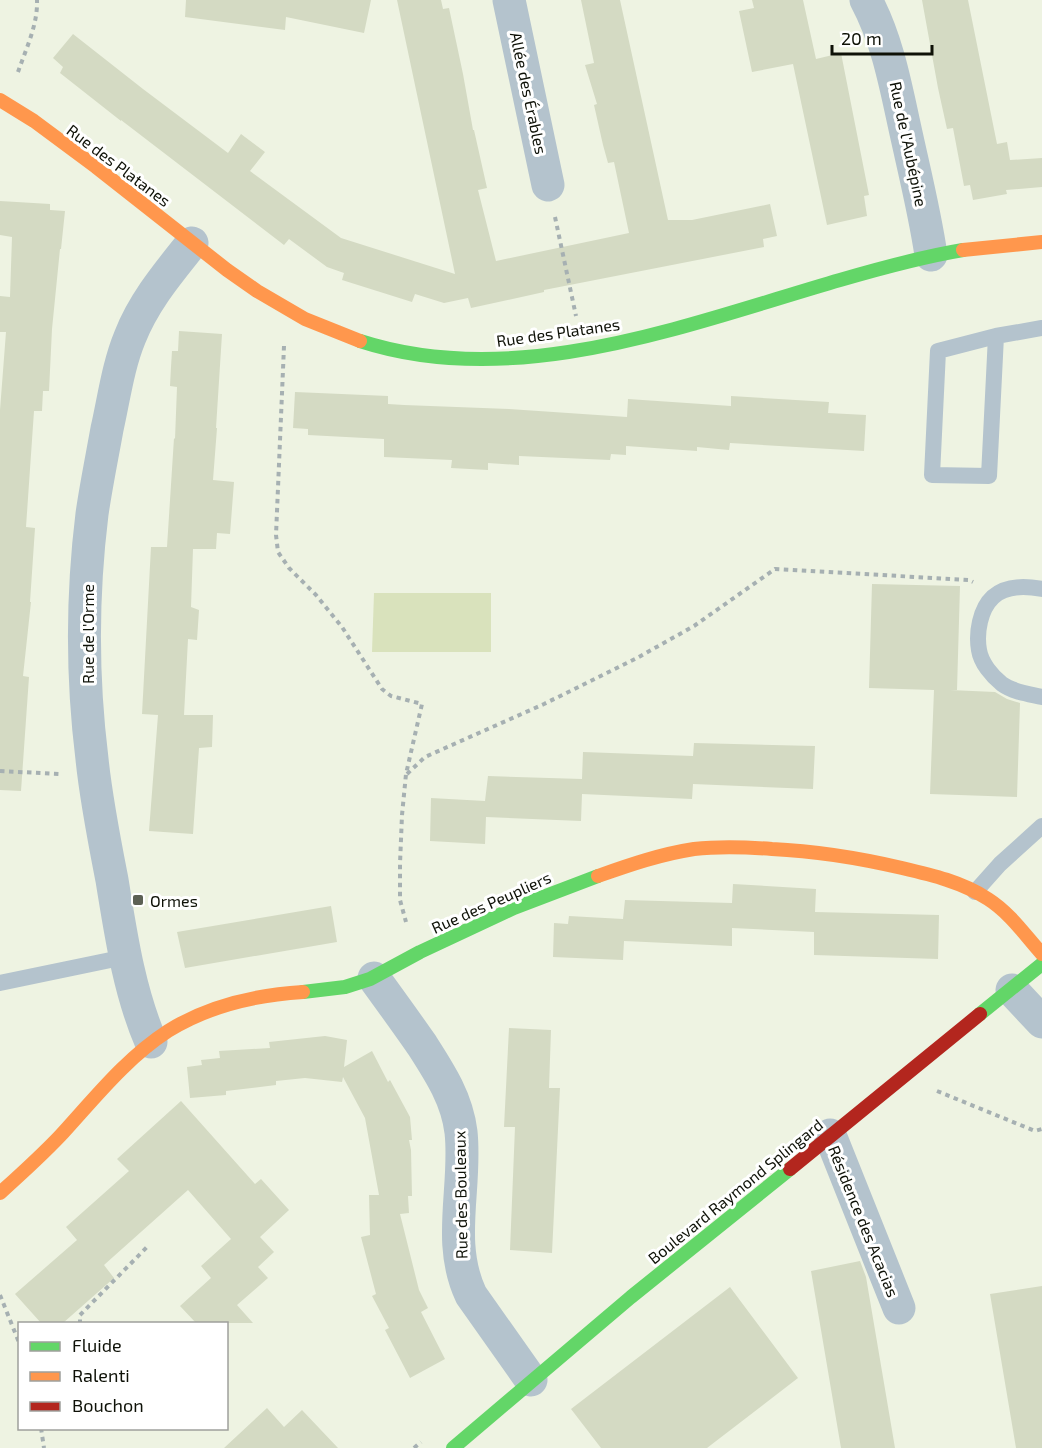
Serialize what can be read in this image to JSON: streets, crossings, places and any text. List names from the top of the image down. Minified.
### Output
{"streets":{"street":["Allée des Érables","Rue de l'Aubépine","Rue des Platanes","Rue de l'Orme","Rue des Peupliers","Boulevard Raymond Splingard","Rue des Bouleaux","Résidence des Acacias"]},"crossings":[["Rue de l'Aubépine","Rue des Platanes"],["Rue des Platanes","Rue de l'Orme"],["Rue de l'Orme","Rue des Peupliers"],["Rue des Peupliers","Rue des Bouleaux"],["Boulevard Raymond Splingard","Rue des Bouleaux"],["Boulevard Raymond Splingard","Résidence des Acacias"]],"places":{"transit":["Ormes"]},"legend":["Fluide","Ralenti","Bouchon"],"scale_bar":"20 m"}
